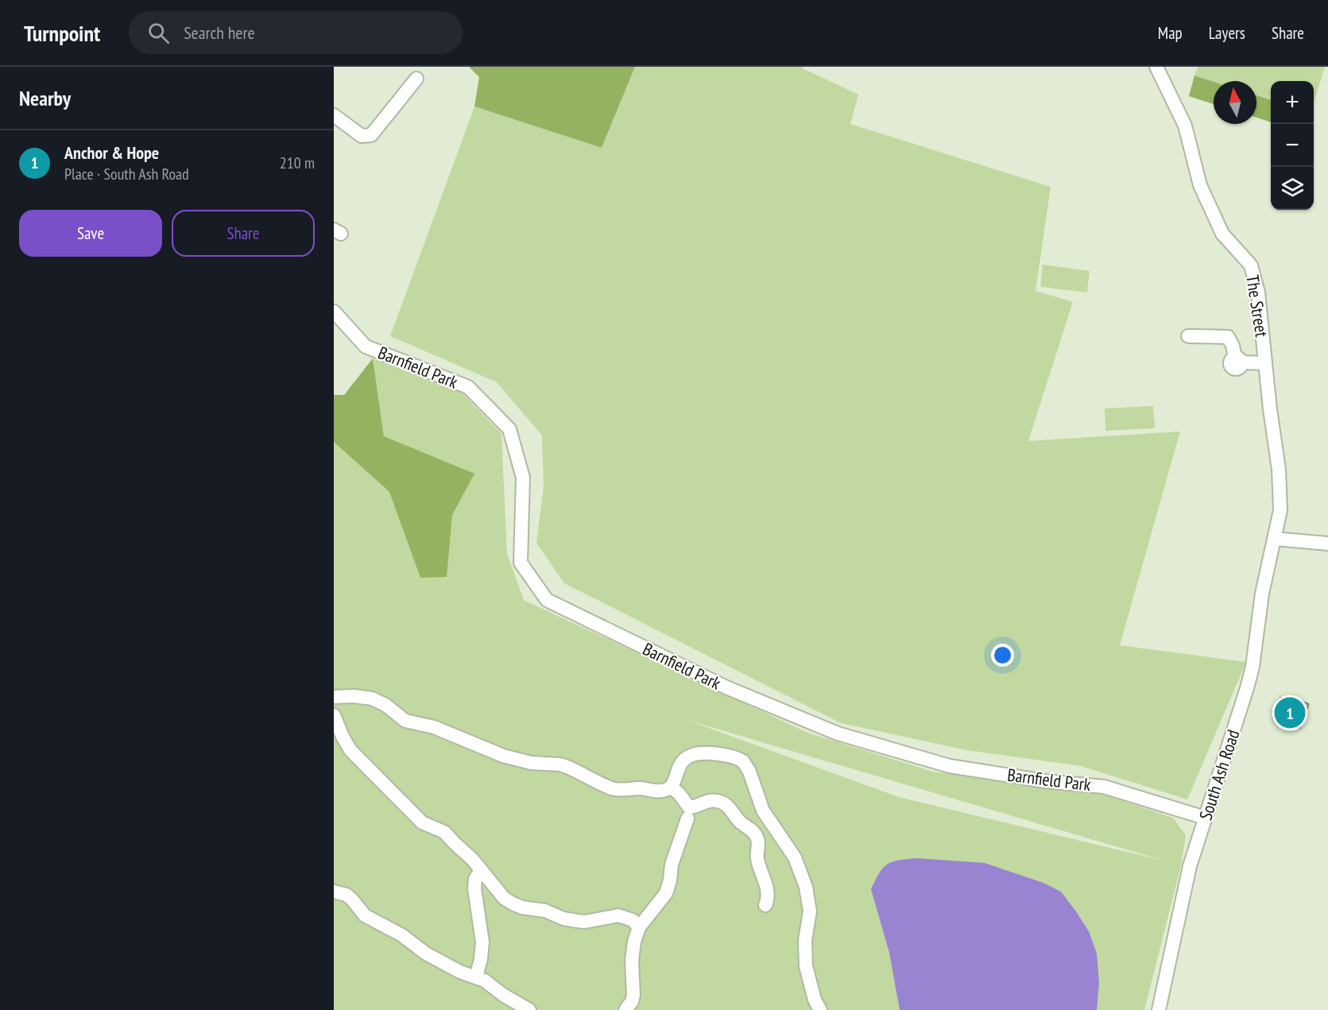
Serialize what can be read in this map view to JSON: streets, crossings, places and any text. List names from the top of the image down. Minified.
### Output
{"streets":{"street":["The Street","Barnfield Park","South Ash Road"]},"crossings":[["The Street","South Ash Road"],["Barnfield Park","South Ash Road"]],"north":"top","page":{"header":"Turnpoint","search":"Search here","nav":["Map","Layers","Share"],"heading":"Nearby","map_buttons":["+","−"],"list":[{"mark":"1","name":"Anchor & Hope","note":"Place · South Ash Road","value":"210 m"}],"buttons":["Save","Share"],"pins":"1"}}
